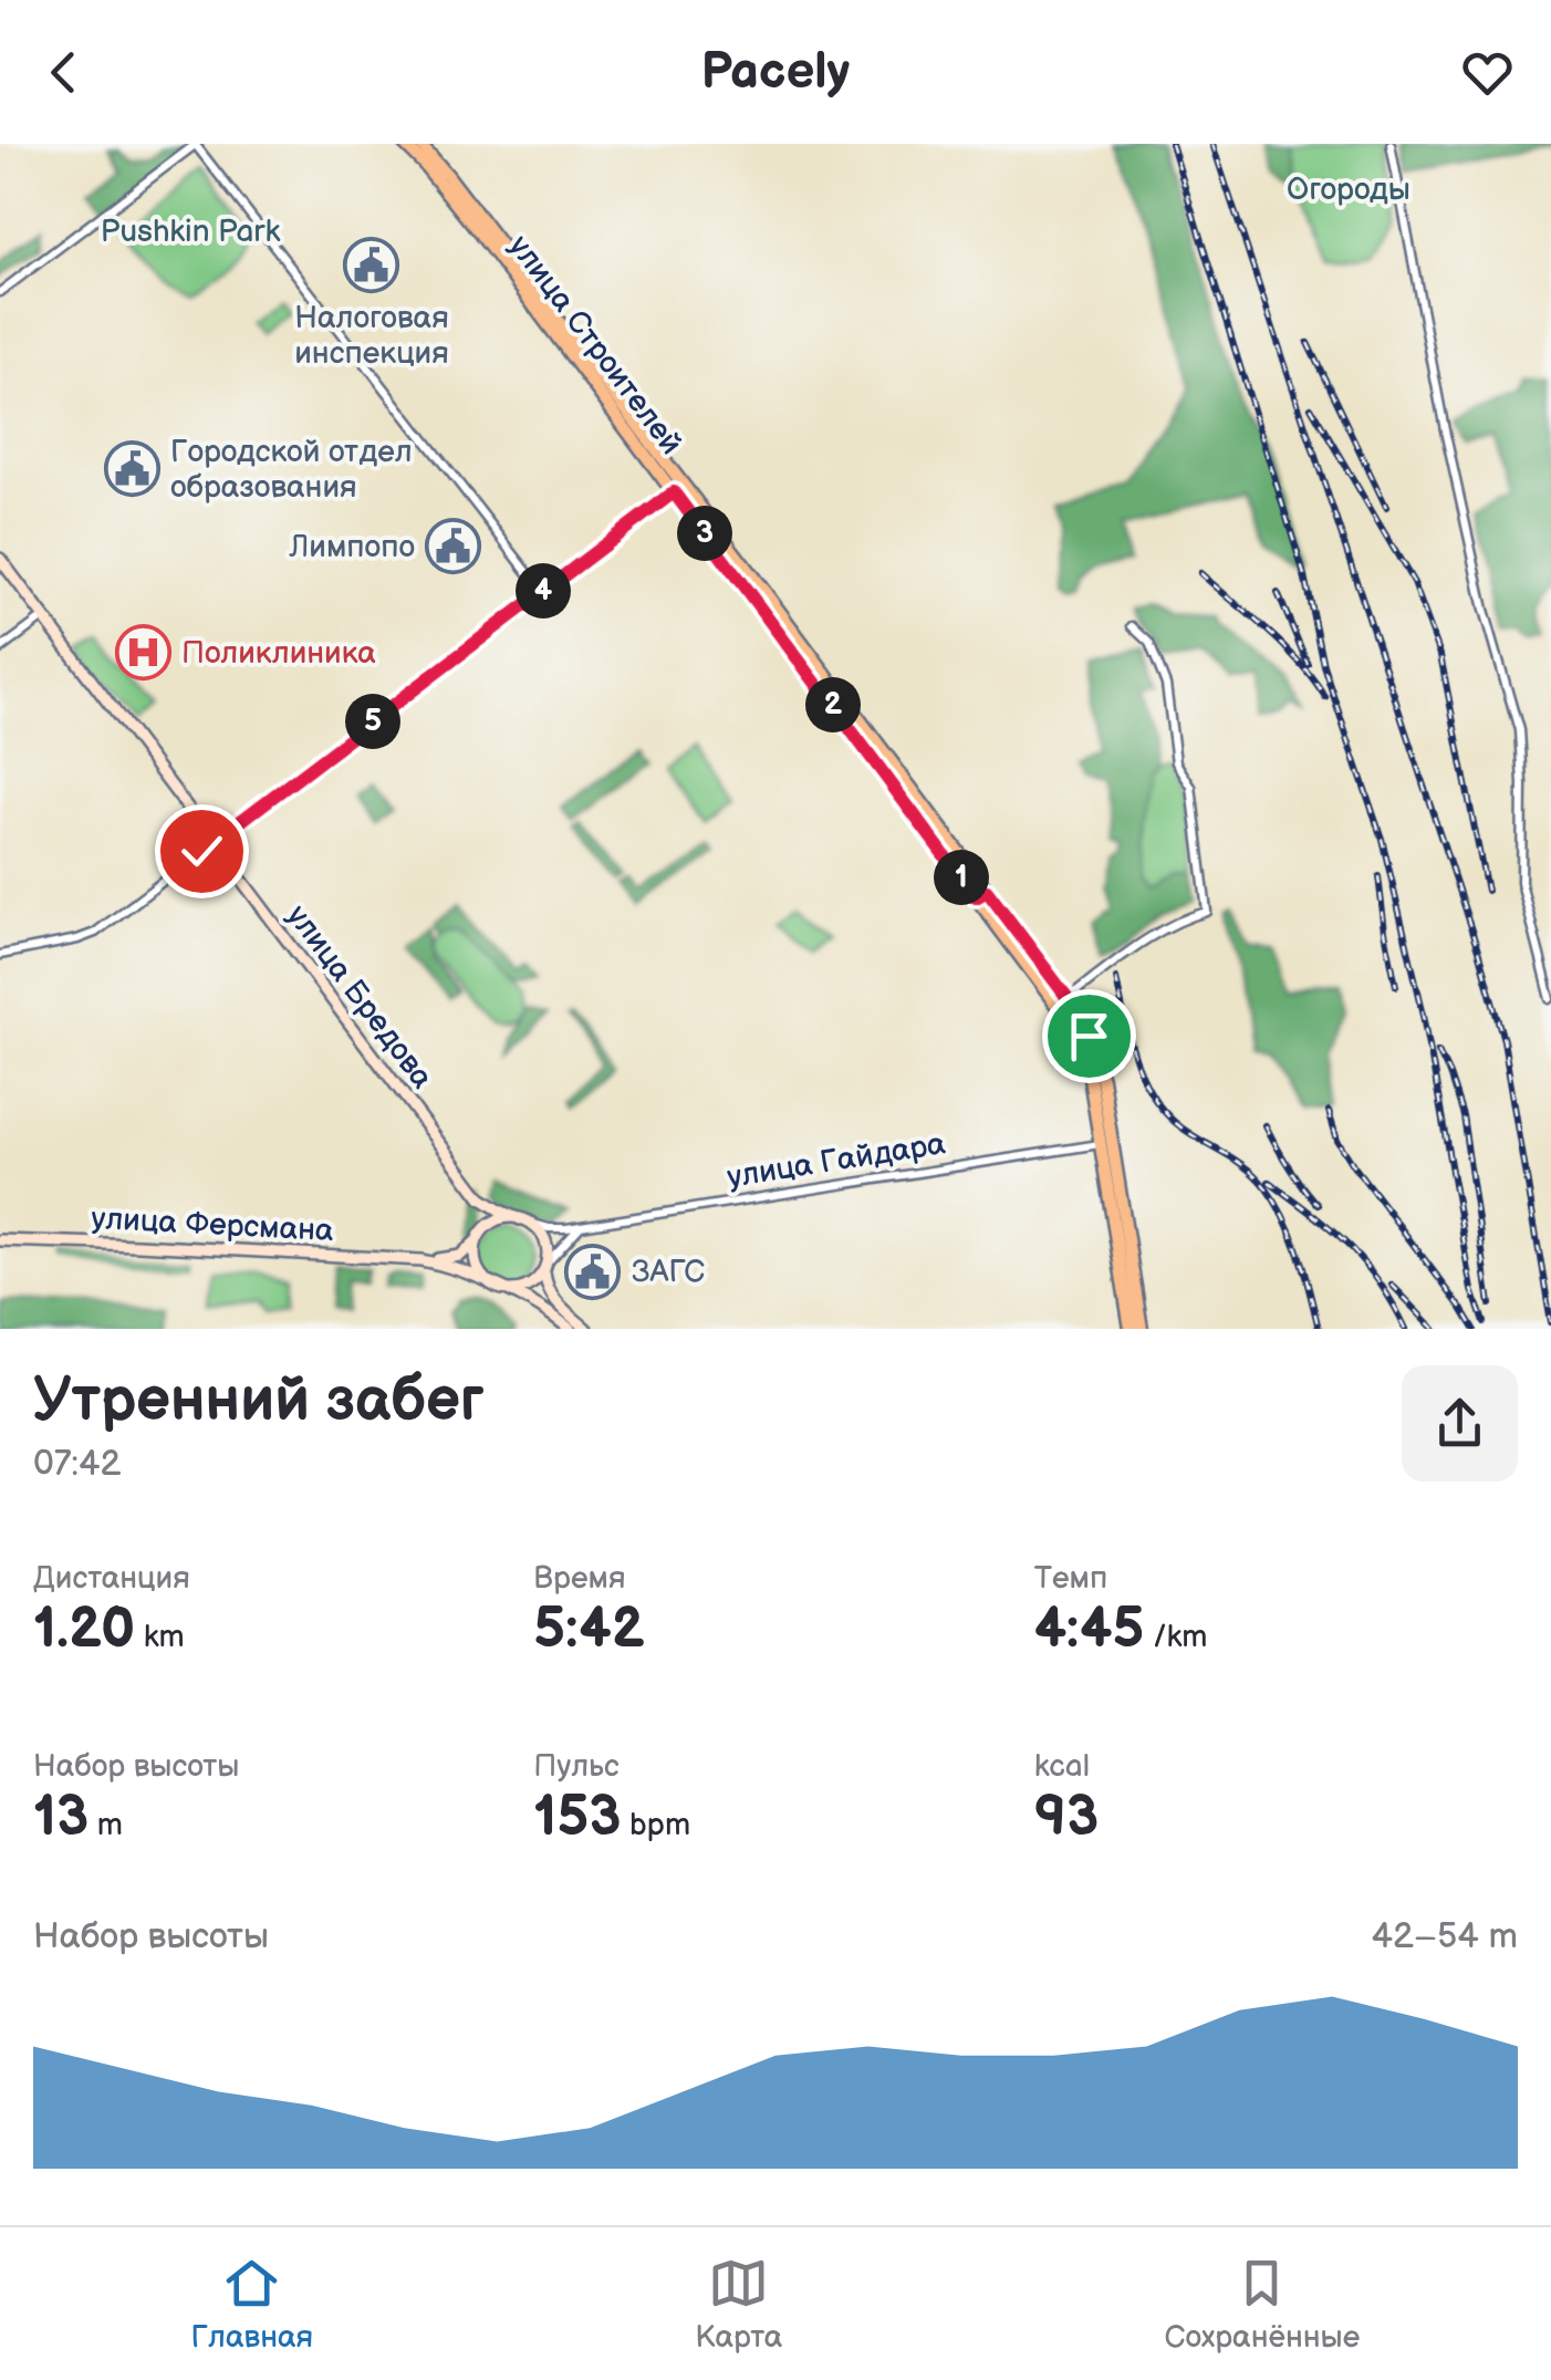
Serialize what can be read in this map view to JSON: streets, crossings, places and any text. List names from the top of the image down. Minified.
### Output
{"streets":{"main road":["улица Строителей"],"street":["улица Бредова","улица Гайдара","улица Ферсмана"]},"crossings":[["улица Строителей","улица Гайдара"],["улица Гайдара","улица Ферсмана"]],"parks":["Огороды","Pushkin Park"],"places":{"public building":["Налоговая инспекция","Городской отдел образования","Лимпопо","ЗАГС"],"hospital":["Поликлиника"]},"page":{"header":"Pacely","pins":["3","4","2","5","1"],"heading":["Утренний забег","07:42"],"stats":[["Дистанция","1.20 km"],["Время","5:42"],["Темп","4:45 /km"],["Набор высоты","13 m"],["Пульс","153 bpm"],["kcal","93"]],"chart":["Набор высоты","42–54 m"],"tabs":["Главная","Карта","Сохранённые"]}}
